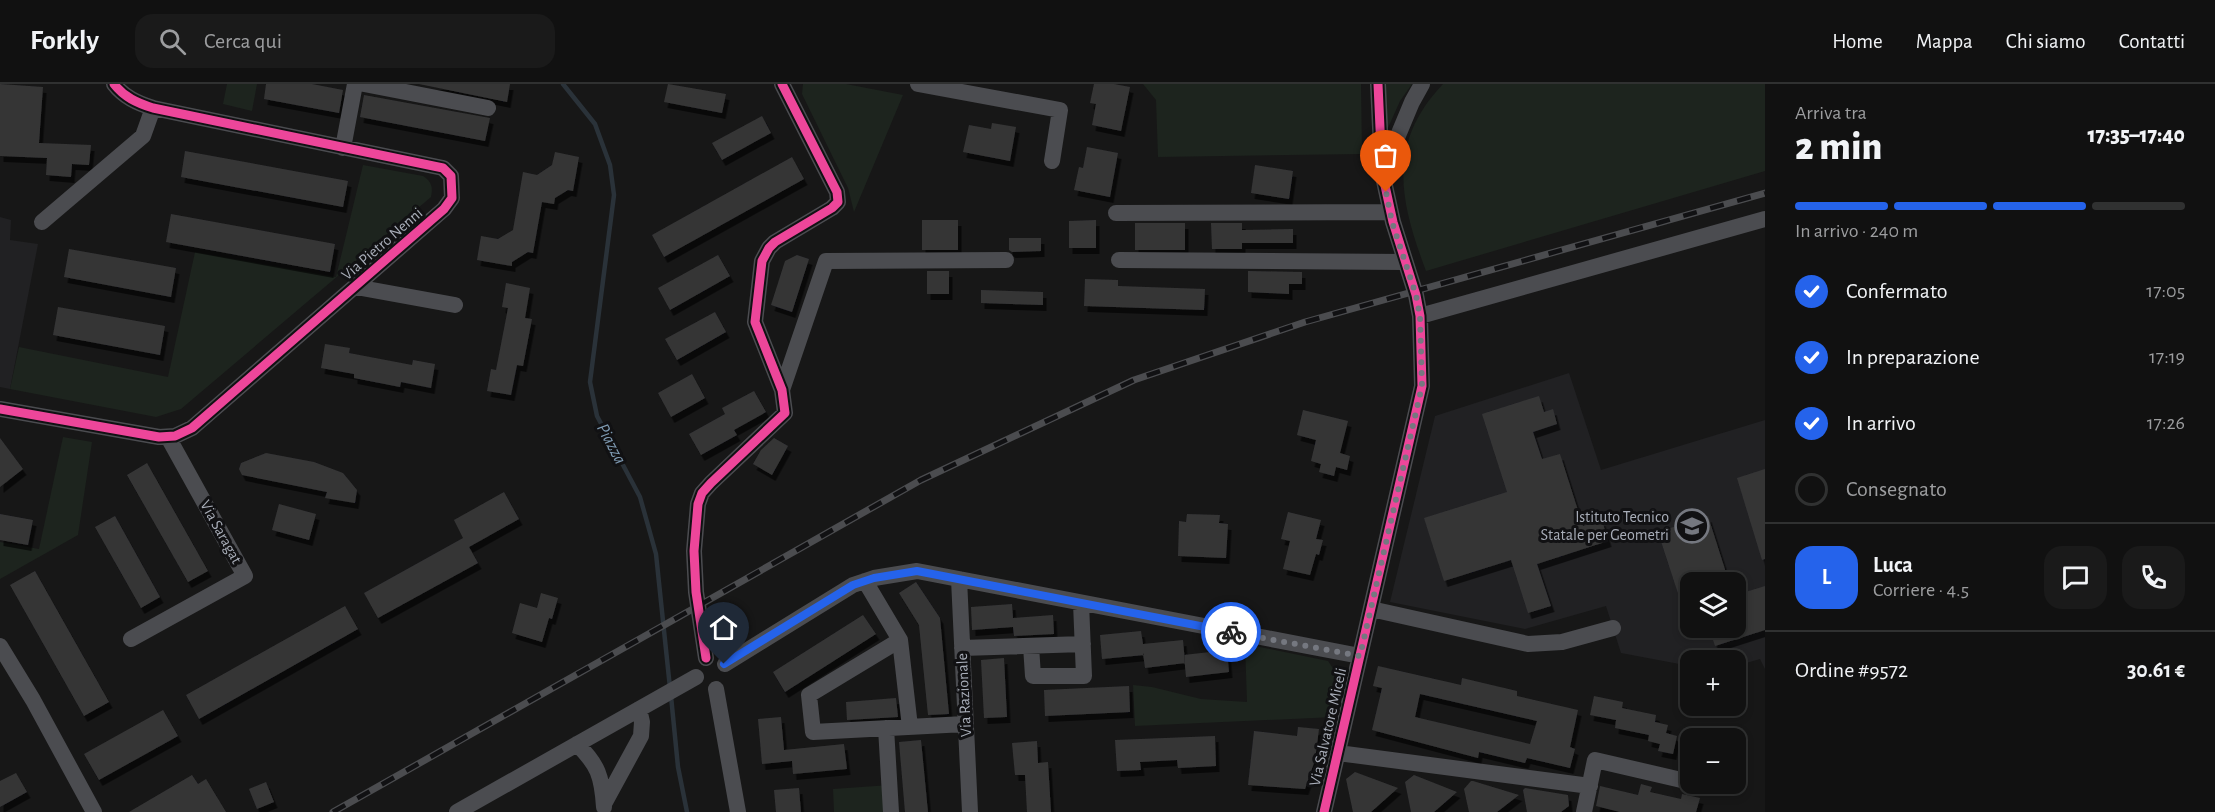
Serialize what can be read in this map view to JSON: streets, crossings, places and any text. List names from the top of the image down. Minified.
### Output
{"streets":{"street":["Via Pietro Nenni","Via Saragat","Via Razionale","Via Salvatore Miceli"]},"crossings":[["Via Pietro Nenni","Via Saragat"]],"water":["Piazza"],"places":{"school or university":["Istituto Tecnico Statale per Geometri"]},"page":{"header":"Forkly","search":"Cerca qui","nav":["Home","Mappa","Chi siamo","Contatti"],"heading":["2 min","Arriva tra","17:35–17:40"],"panel":["Luca","Corriere · 4.5","Ordine #9572","30.61 €"],"bar":"In arrivo · 240 m","list":[["Confermato","17:05"],["In preparazione","17:19"],["In arrivo","17:26"],"Consegnato"],"round":"L","map_buttons":["+","−"]}}
